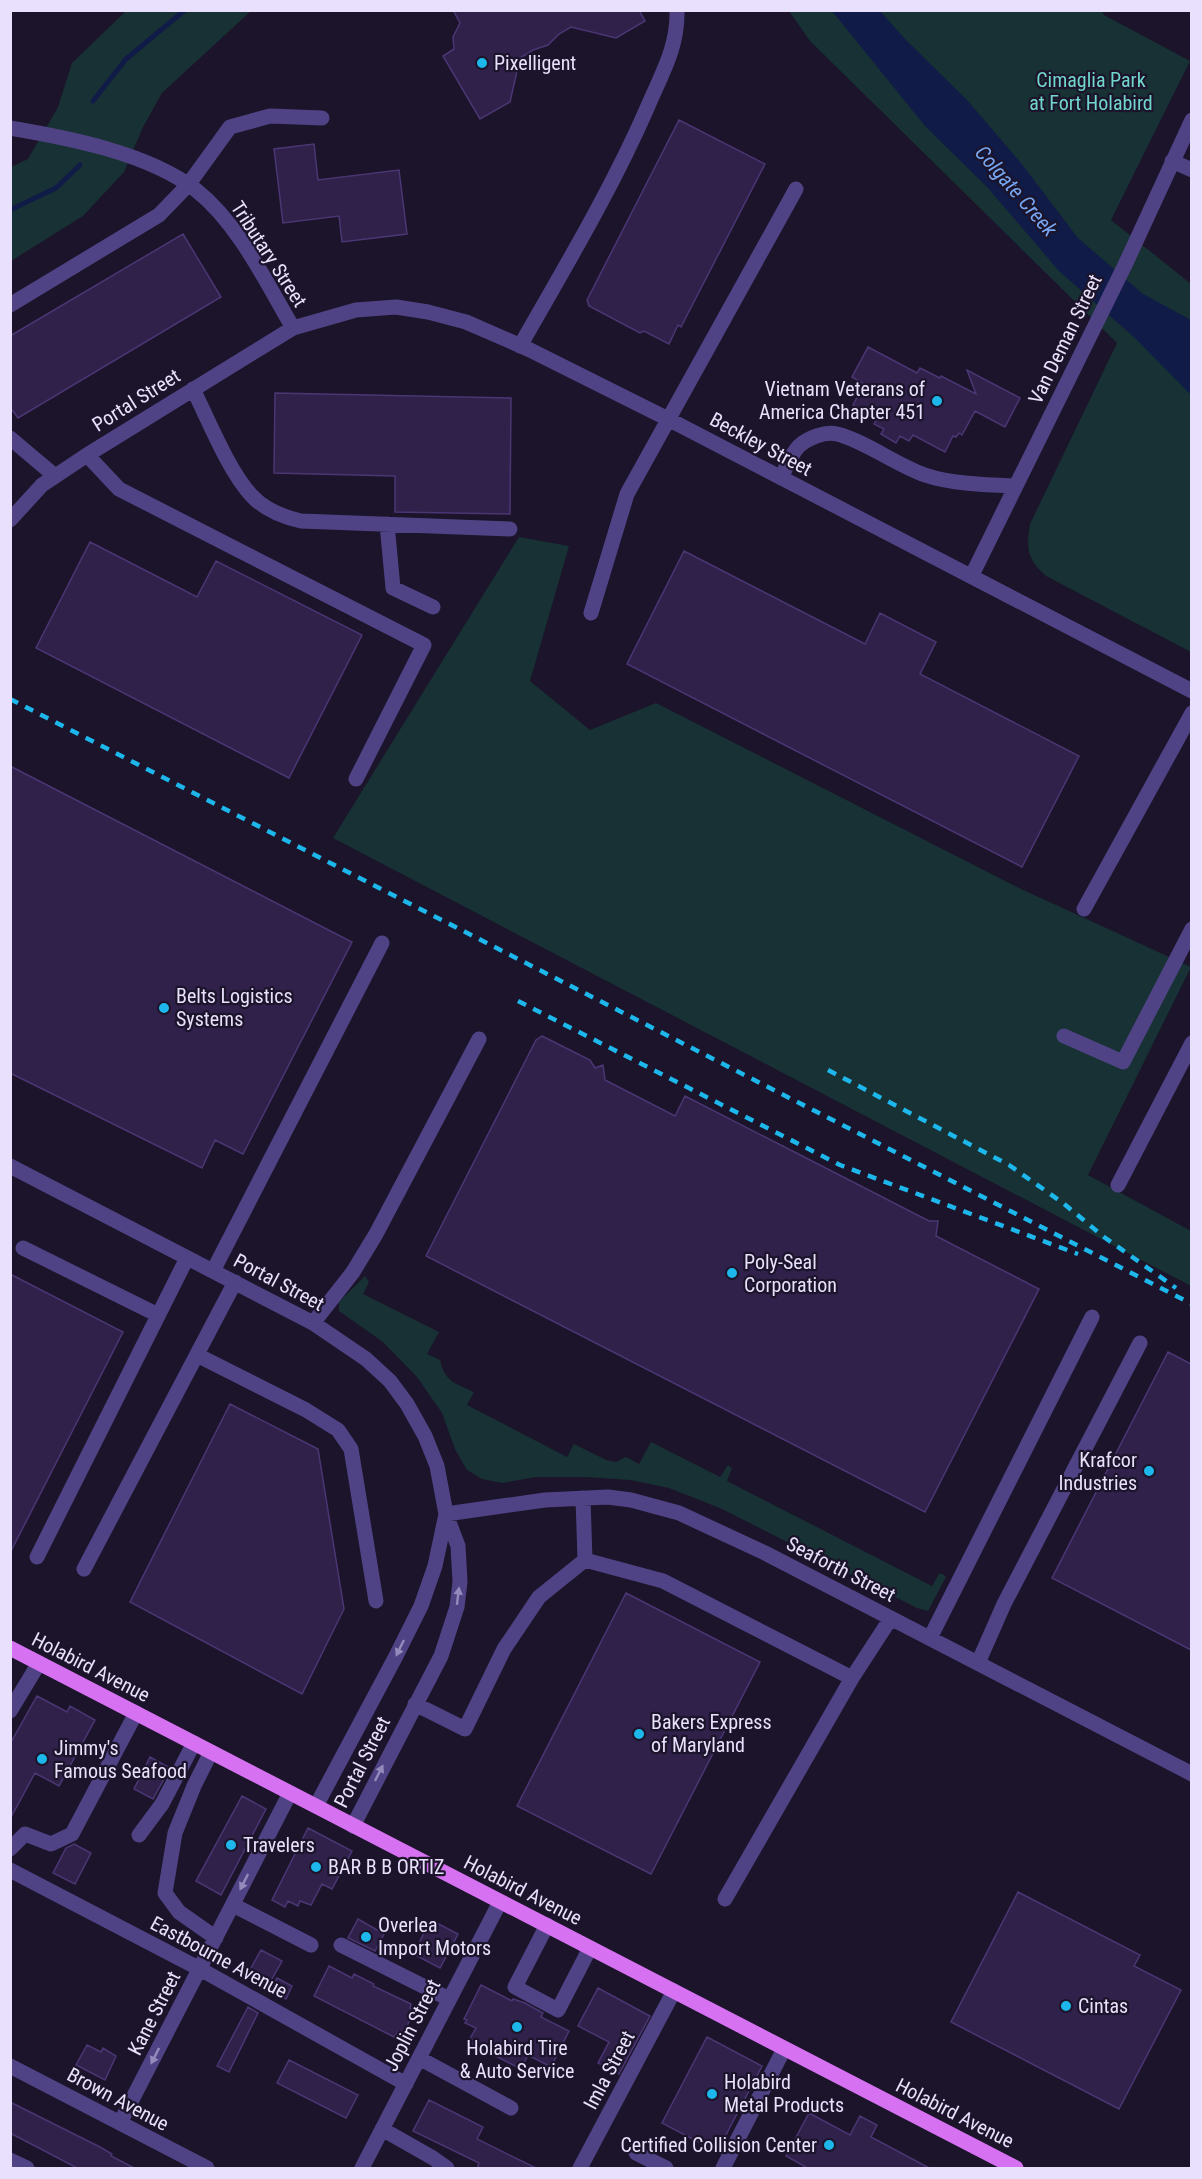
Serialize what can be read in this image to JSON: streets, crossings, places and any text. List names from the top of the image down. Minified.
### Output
{"streets":{"main road":["Holabird Avenue"],"street":["Tributary Street","Van Deman Street","Portal Street","Beckley Street","Seaforth Street","Eastbourne Avenue","Kane Street","Joplin Street","Imla Street","Brown Avenue"]},"crossings":[["Tributary Street","Portal Street"],["Tributary Street","Beckley Street"],["Van Deman Street","Beckley Street"],["Portal Street","Beckley Street"],["Portal Street","Seaforth Street"],["Portal Street","Holabird Avenue"],["Holabird Avenue","Kane Street"],["Holabird Avenue","Joplin Street"],["Holabird Avenue","Imla Street"],["Eastbourne Avenue","Kane Street"],["Eastbourne Avenue","Joplin Street"],["Kane Street","Brown Avenue"]],"water":["Colgate Creek"],"parks":["Cimaglia Park at Fort Holabird"],"places":["Pixelligent","Vietnam Veterans of America Chapter 451","Belts Logistics Systems","Poly-Seal Corporation","Krafcor Industries","Bakers Express of Maryland","Jimmy's Famous Seafood","Travelers","BAR B B ORTIZ","Overlea Import Motors","Cintas","Holabird Tire & Auto Service","Holabird Metal Products","Certified Collision Center"]}
